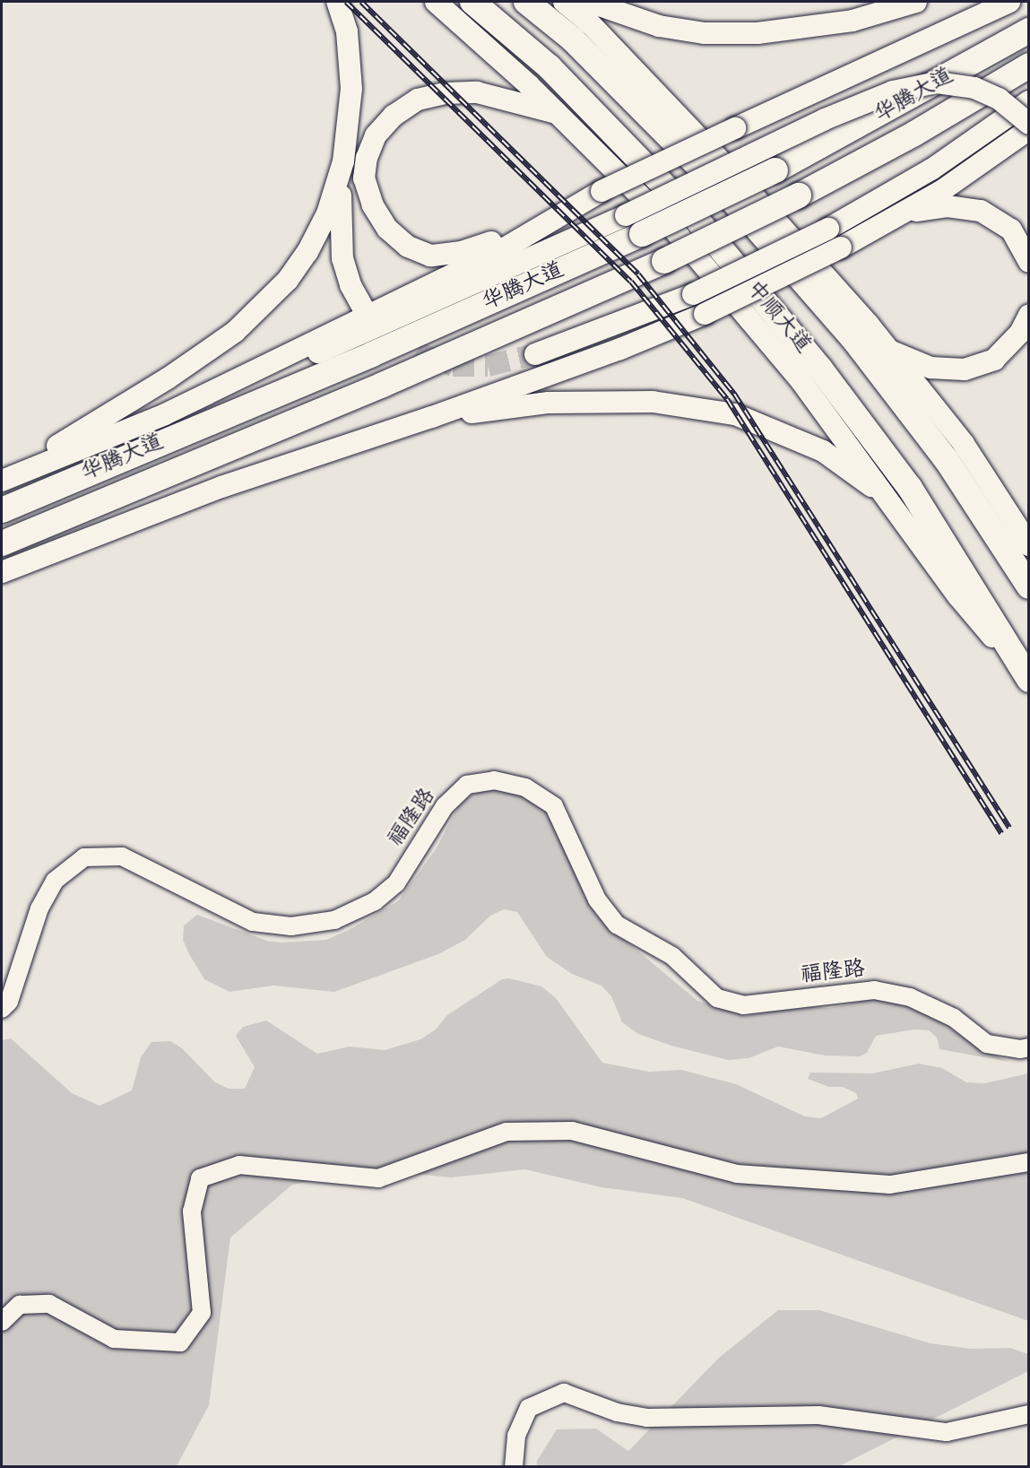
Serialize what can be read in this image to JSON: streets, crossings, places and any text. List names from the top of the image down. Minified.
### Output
{"streets":{"highway":["华腾大道","中顺大道"],"street":["福隆路"]}}
